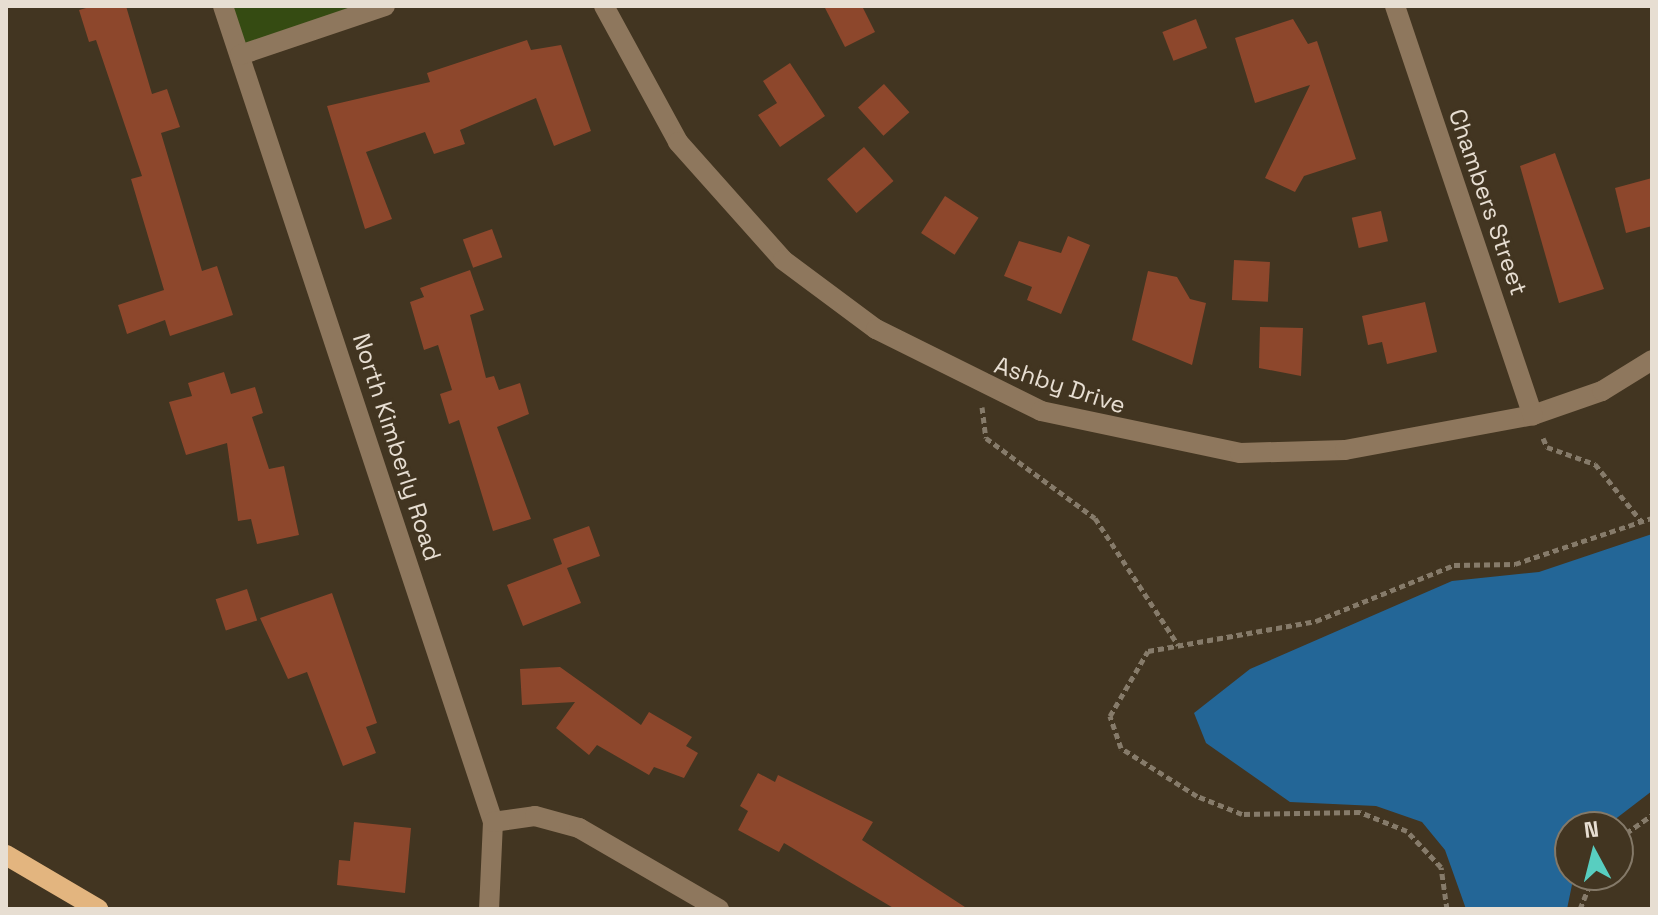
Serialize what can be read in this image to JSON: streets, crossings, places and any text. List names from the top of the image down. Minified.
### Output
{"streets":{"street":["Chambers Street","Ashby Drive","North Kimberly Road"]},"crossings":[["Chambers Street","Ashby Drive"]],"north":"top"}
